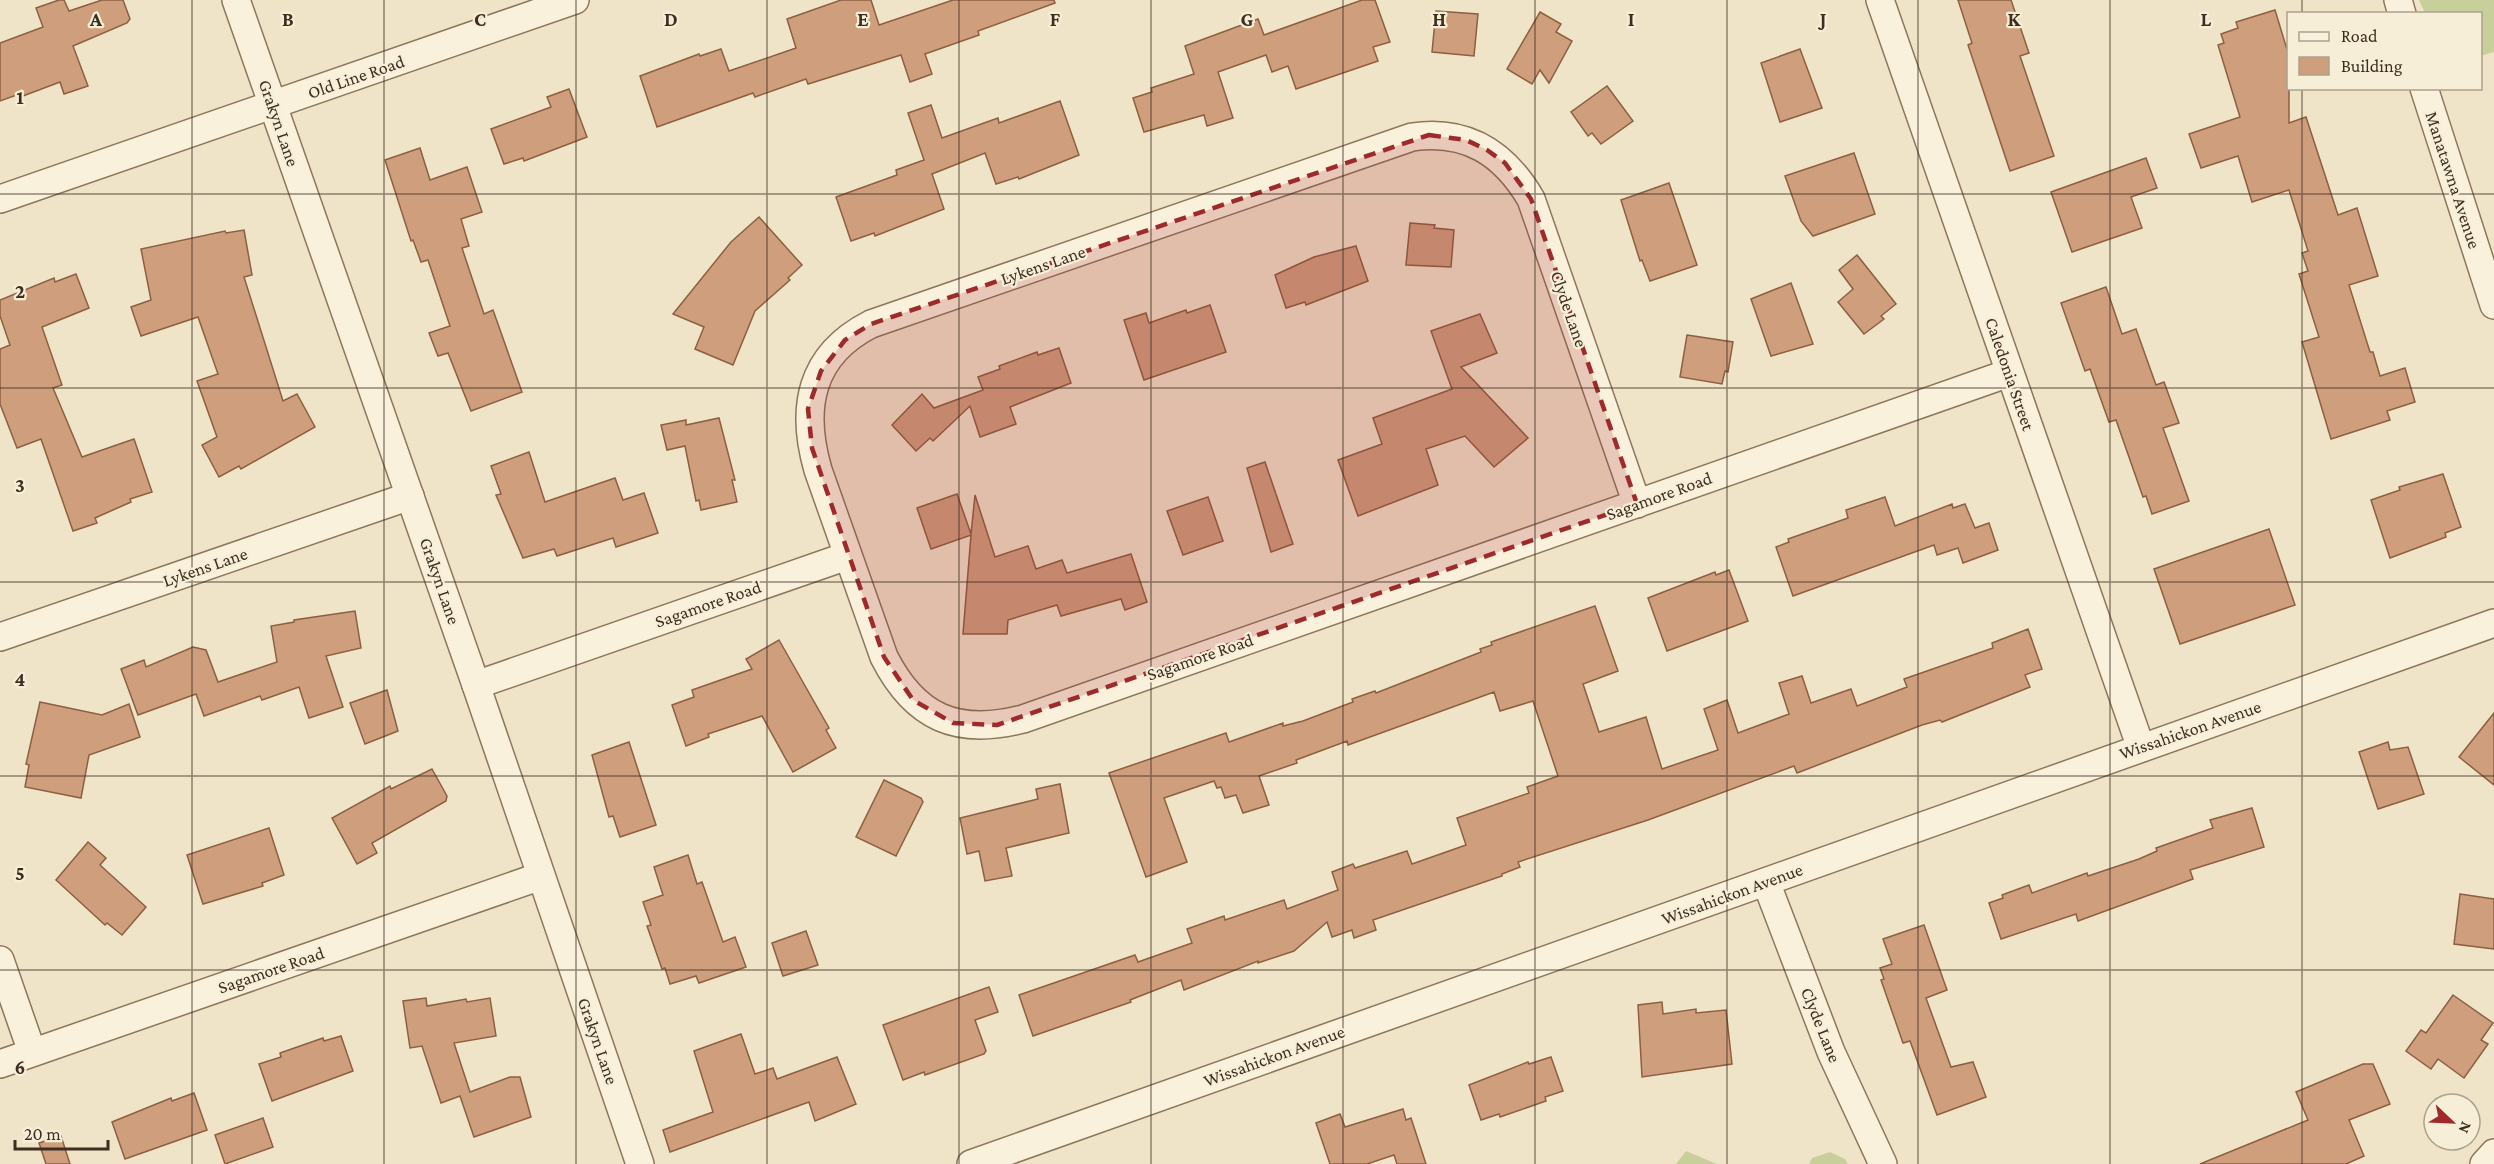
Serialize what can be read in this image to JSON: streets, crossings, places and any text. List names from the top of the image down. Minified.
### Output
{"streets":{"street":["Old Line Road","Grakyn Lane","Manatawna Avenue","Lykens Lane","Clyde Lane","Caledonia Street","Sagamore Road","Wissahickon Avenue"]},"crossings":[["Old Line Road","Grakyn Lane"],["Grakyn Lane","Lykens Lane"],["Grakyn Lane","Sagamore Road"],["Lykens Lane","Clyde Lane"],["Lykens Lane","Sagamore Road"],["Clyde Lane","Sagamore Road"],["Clyde Lane","Wissahickon Avenue"],["Caledonia Street","Sagamore Road"],["Caledonia Street","Wissahickon Avenue"]],"legend":["Road","Building"],"scale_bar":"20 m","north":"bottom right","grid":{"columns":["A","B","C","D","E","F","G","H","I","J","K","L"],"rows":["1","2","3","4","5","6"]}}
